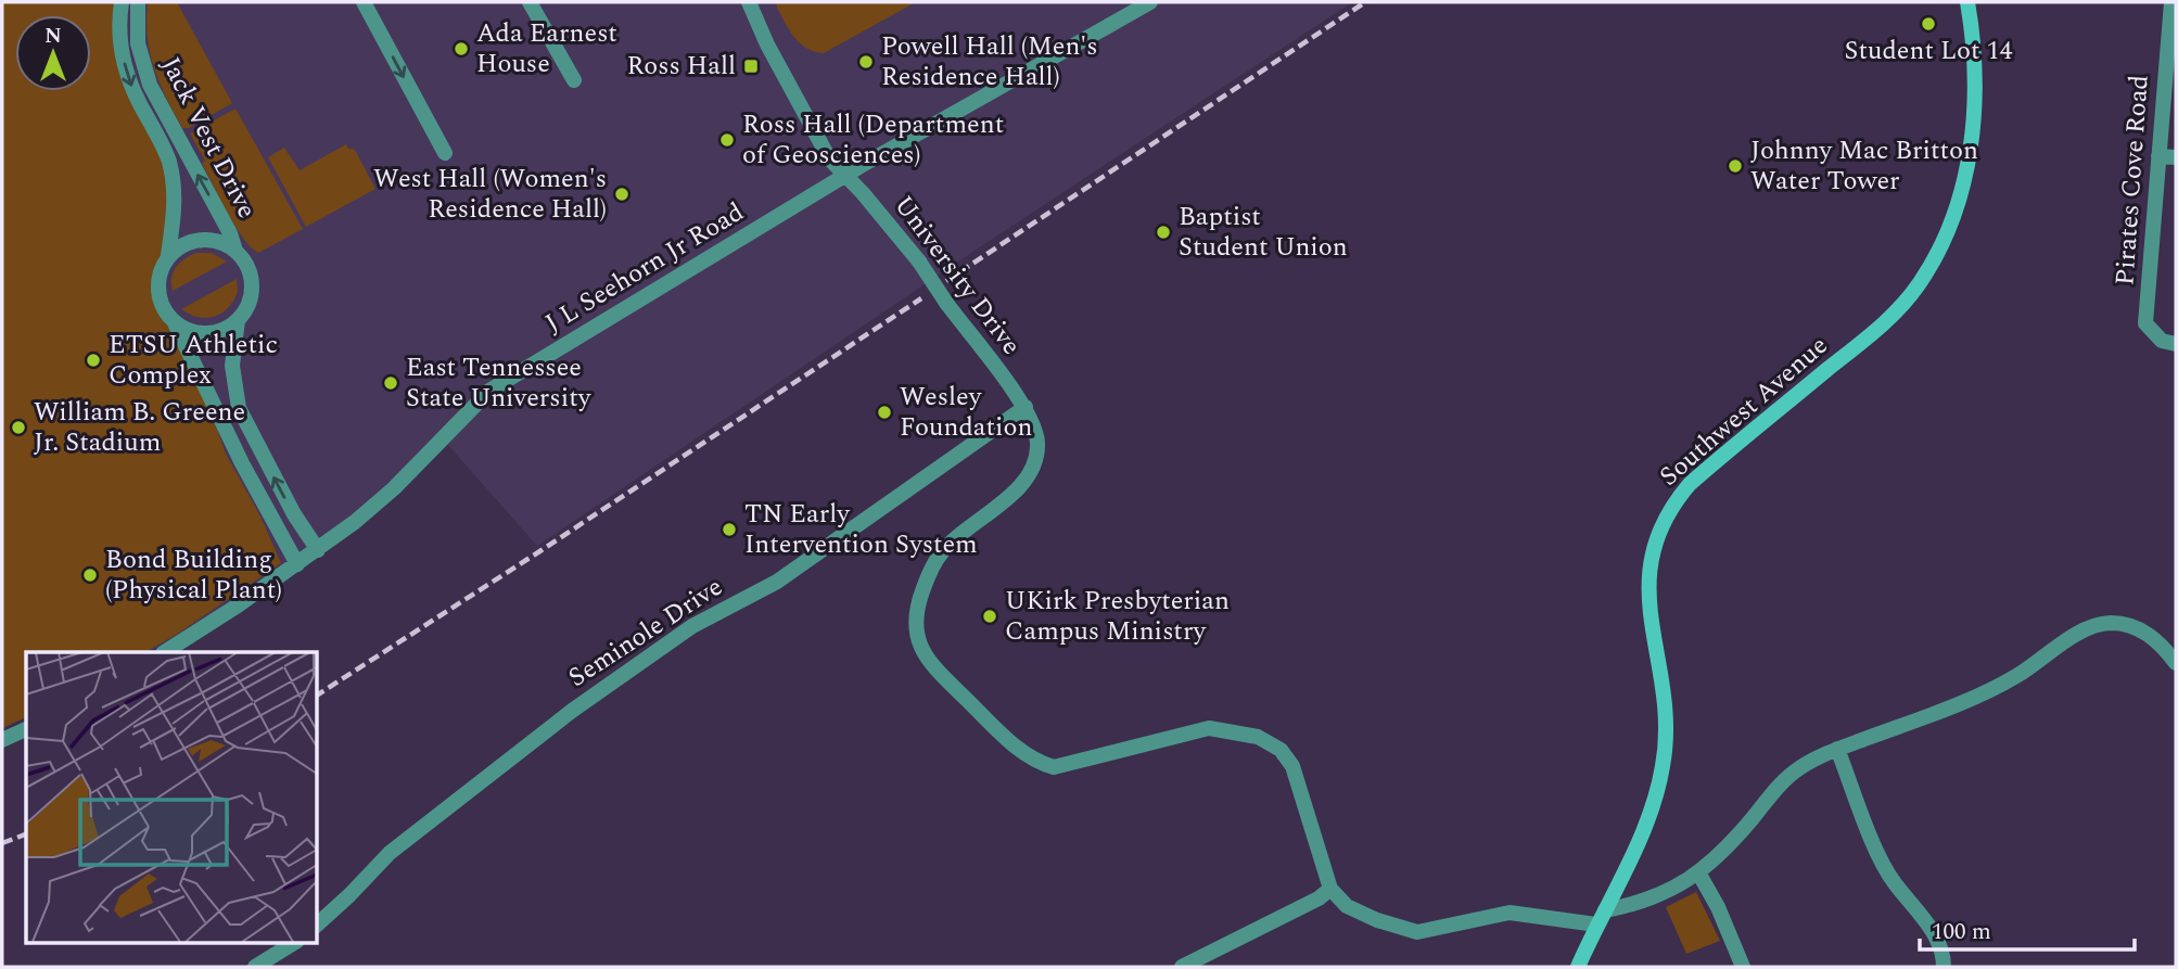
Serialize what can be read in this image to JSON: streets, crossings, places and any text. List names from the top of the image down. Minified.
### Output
{"streets":{"street":["Jack Vest Drive","Pirates Cove Road","J L Seehorn Jr Road","University Drive","Southwest Avenue","Seminole Drive"]},"crossings":[["J L Seehorn Jr Road","University Drive"],["University Drive","Seminole Drive"]],"places":{"other":["Student Lot 14","Ada Earnest House","Powell Hall (Men's Residence Hall)","Ross Hall (Department of Geosciences)","Johnny Mac Britton Water Tower","West Hall (Women's Residence Hall)","Baptist Student Union","ETSU Athletic Complex","East Tennessee State University","Wesley Foundation","William B. Greene Jr. Stadium","TN Early Intervention System","Bond Building (Physical Plant)","UKirk Presbyterian Campus Ministry"],"transit":["Ross Hall"]},"scale_bar":"100 m","north":"top"}
